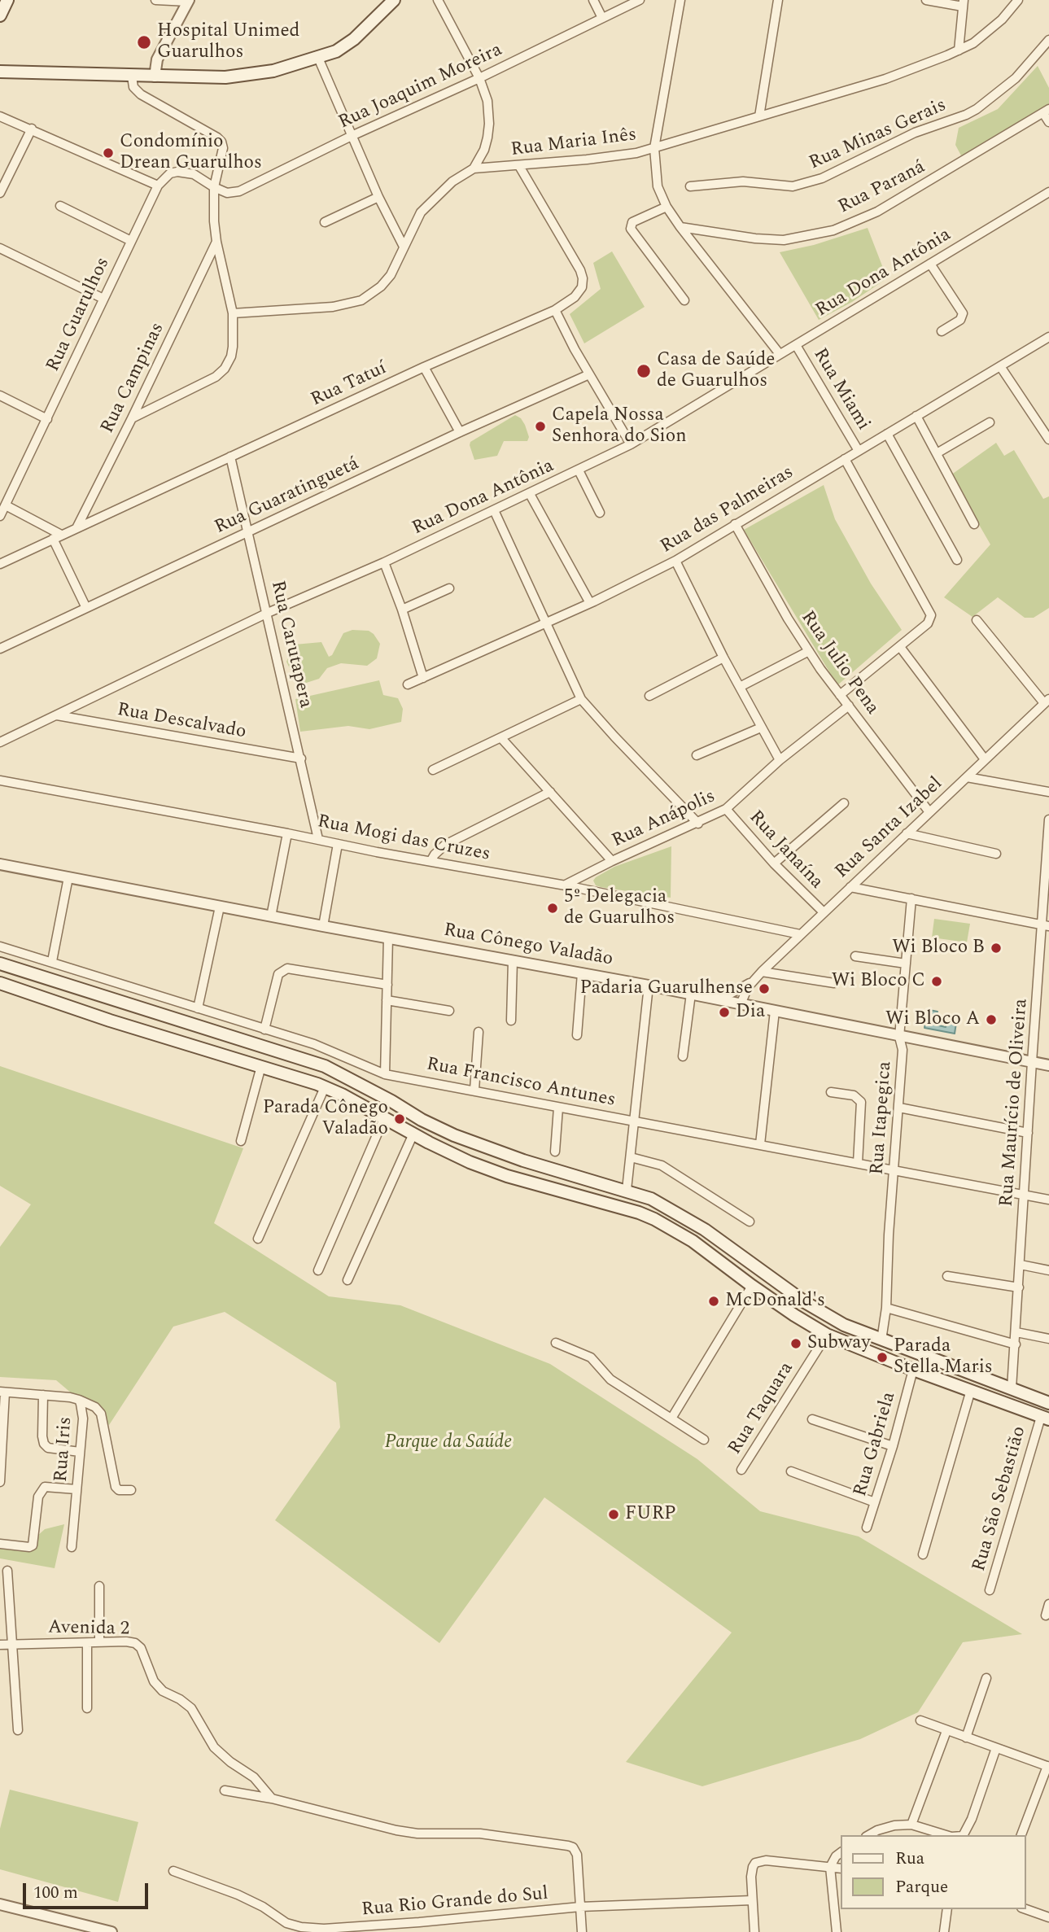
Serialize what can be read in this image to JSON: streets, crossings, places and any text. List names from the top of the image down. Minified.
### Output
{"streets":{"street":["Rua Joaquim Moreira","Rua Minas Gerais","Rua Maria Inês","Rua Paraná","Rua Dona Antônia","Rua Guarulhos","Rua Campinas","Rua Tatuí","Rua Miami","Rua Guaratinguetá","Rua das Palmeiras","Rua Carutapera","Rua Julio Pena","Rua Descalvado","Rua Anápolis","Rua Santa Izabel","Rua Mogi das Cruzes","Rua Janaína","Rua Cônego Valadão","Rua Francisco Antunes","Rua Maurício de Oliveira","Rua Itapegica","Rua Taquara","Rua Gabriela","Rua Iris","Rua São Sebastião","Avenida 2","Rua Rio Grande do Sul"]},"crossings":[["Rua Maria Inês","Rua Tatuí"],["Rua Dona Antônia","Rua Miami"],["Rua Dona Antônia","Rua Carutapera"],["Rua Dona Antônia","Rua Descalvado"],["Rua Campinas","Rua Tatuí"],["Rua Tatuí","Rua Carutapera"],["Rua Miami","Rua das Palmeiras"],["Rua Guaratinguetá","Rua Carutapera"],["Rua das Palmeiras","Rua Julio Pena"],["Rua Carutapera","Rua Descalvado"],["Rua Carutapera","Rua Mogi das Cruzes"],["Rua Julio Pena","Rua Anápolis"],["Rua Julio Pena","Rua Santa Izabel"],["Rua Anápolis","Rua Mogi das Cruzes"],["Rua Anápolis","Rua Janaína"],["Rua Santa Izabel","Rua Mogi das Cruzes"],["Rua Santa Izabel","Rua Janaína"],["Rua Santa Izabel","Rua Cônego Valadão"],["Rua Cônego Valadão","Rua Maurício de Oliveira"],["Rua Cônego Valadão","Rua Itapegica"],["Rua Francisco Antunes","Rua Maurício de Oliveira"],["Rua Francisco Antunes","Rua Itapegica"]],"parks":["Parque da Saúde"],"places":["Hospital Unimed Guarulhos","Condomínio Drean Guarulhos","Casa de Saúde de Guarulhos","Capela Nossa Senhora do Sion","5º Delegacia de Guarulhos","Wi Bloco B","Wi Bloco C","Padaria Guarulhense","Dia","Wi Bloco A","Parada Cônego Valadão","McDonald's","Subway","Parada Stella Maris","FURP"],"legend":["Rua","Parque"],"scale_bar":"100 m"}
